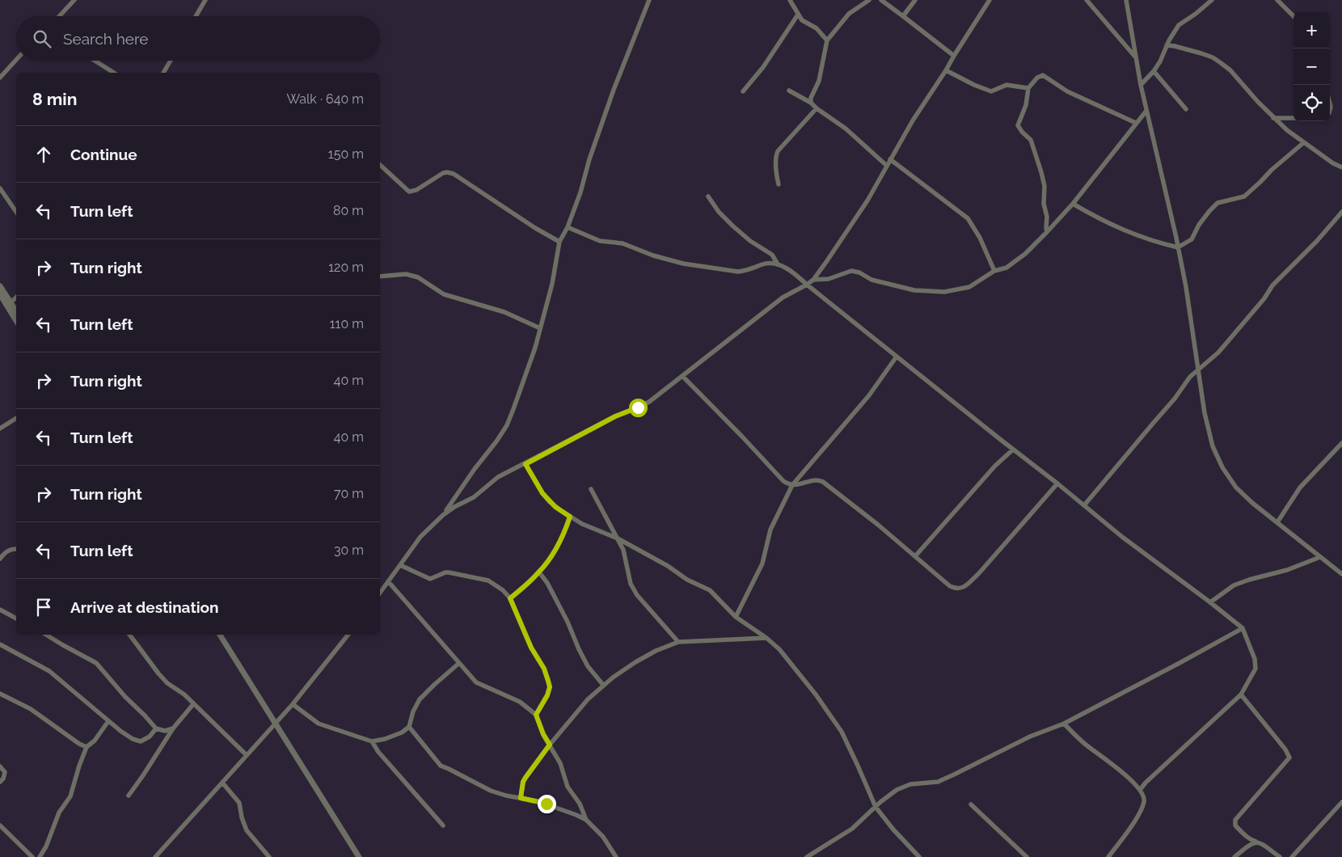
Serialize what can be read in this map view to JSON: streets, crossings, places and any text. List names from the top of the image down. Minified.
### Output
{"page":{"map_buttons":["+","−"],"search":"Search here","heading":["8 min","Walk · 640 m"],"list":[["Continue","150 m"],["Turn left","80 m"],["Turn right","120 m"],["Turn left","110 m"],["Turn right","40 m"],["Turn left","40 m"],["Turn right","70 m"],["Turn left","30 m"],"Arrive at destination"]}}
